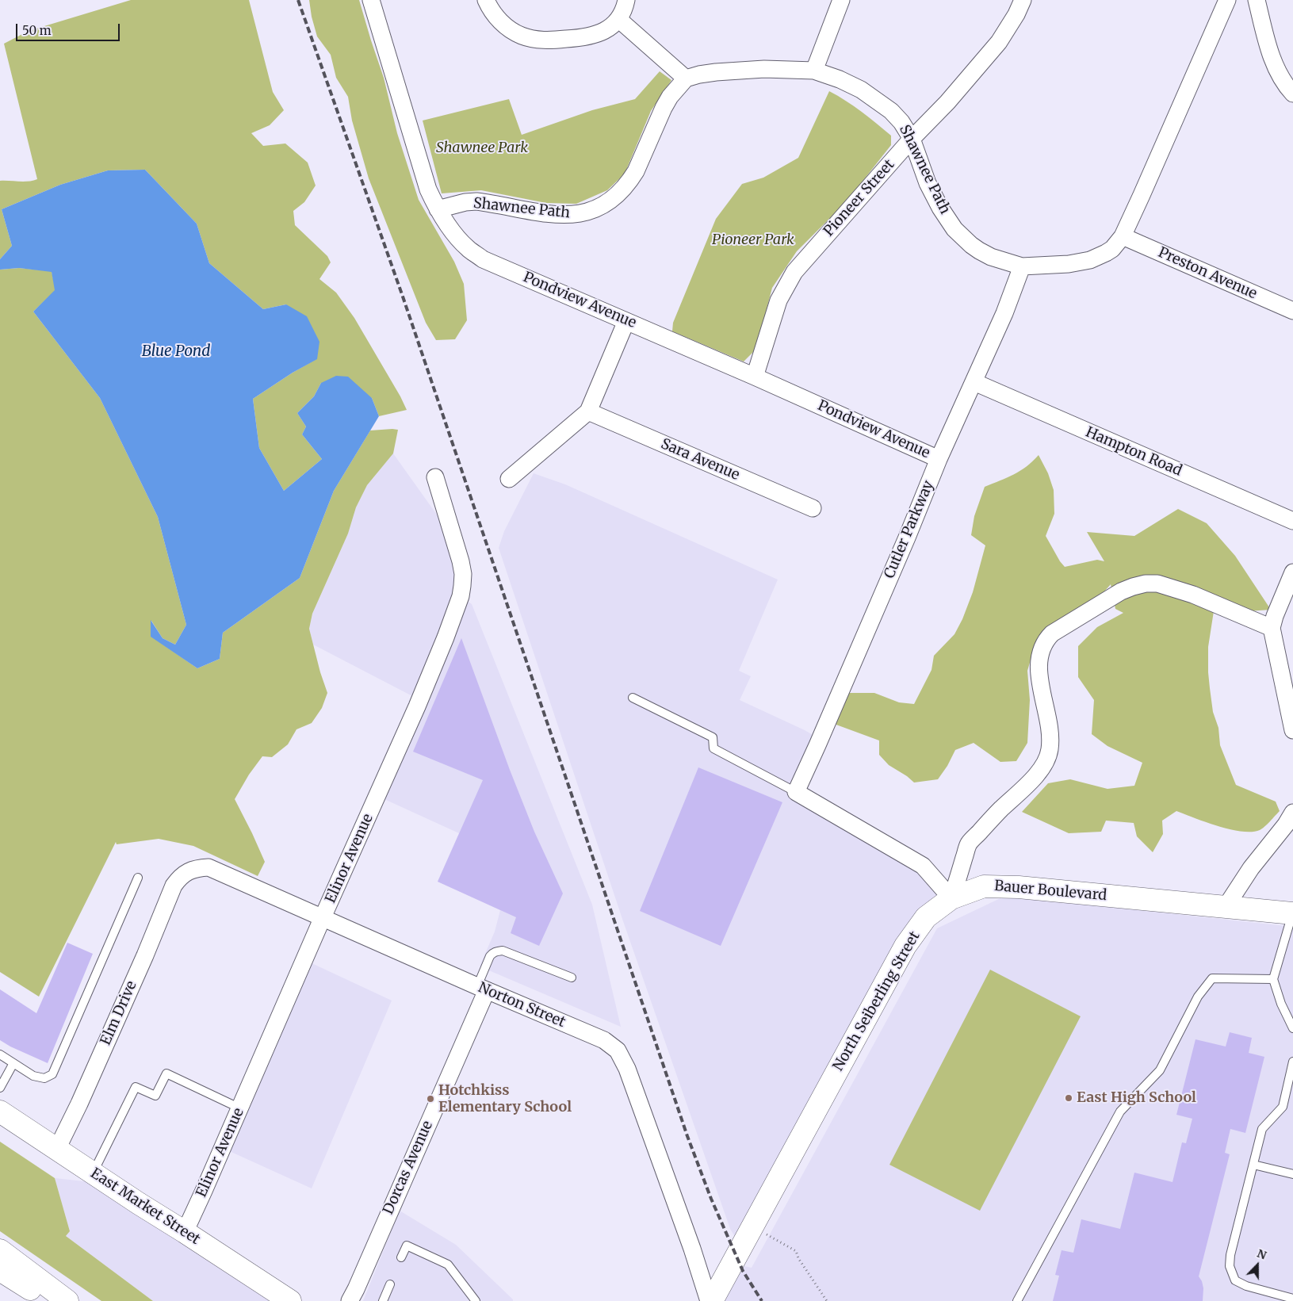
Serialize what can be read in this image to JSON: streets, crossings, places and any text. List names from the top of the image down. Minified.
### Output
{"streets":{"main road":["Bauer Boulevard","North Seiberling Street","East Market Street"],"street":["Shawnee Path","Pioneer Street","Preston Avenue","Pondview Avenue","Hampton Road","Sara Avenue","Cutler Parkway","Elinor Avenue","Norton Street","Elm Drive","Dorcas Avenue"]},"crossings":[["Shawnee Path","Pioneer Street"],["Shawnee Path","Preston Avenue"],["Shawnee Path","Pondview Avenue"],["Shawnee Path","Cutler Parkway"],["Pioneer Street","Pondview Avenue"],["Pondview Avenue","Cutler Parkway"],["Hampton Road","Cutler Parkway"],["Elinor Avenue","Norton Street"],["Elinor Avenue","East Market Street"],["Bauer Boulevard","North Seiberling Street"],["Norton Street","Elm Drive"],["Norton Street","Dorcas Avenue"],["Elm Drive","East Market Street"]],"water":["Blue Pond"],"parks":["Shawnee Park","Pioneer Park"],"places":["East High School","Hotchkiss Elementary School"],"scale_bar":"50 m","north":"top"}
